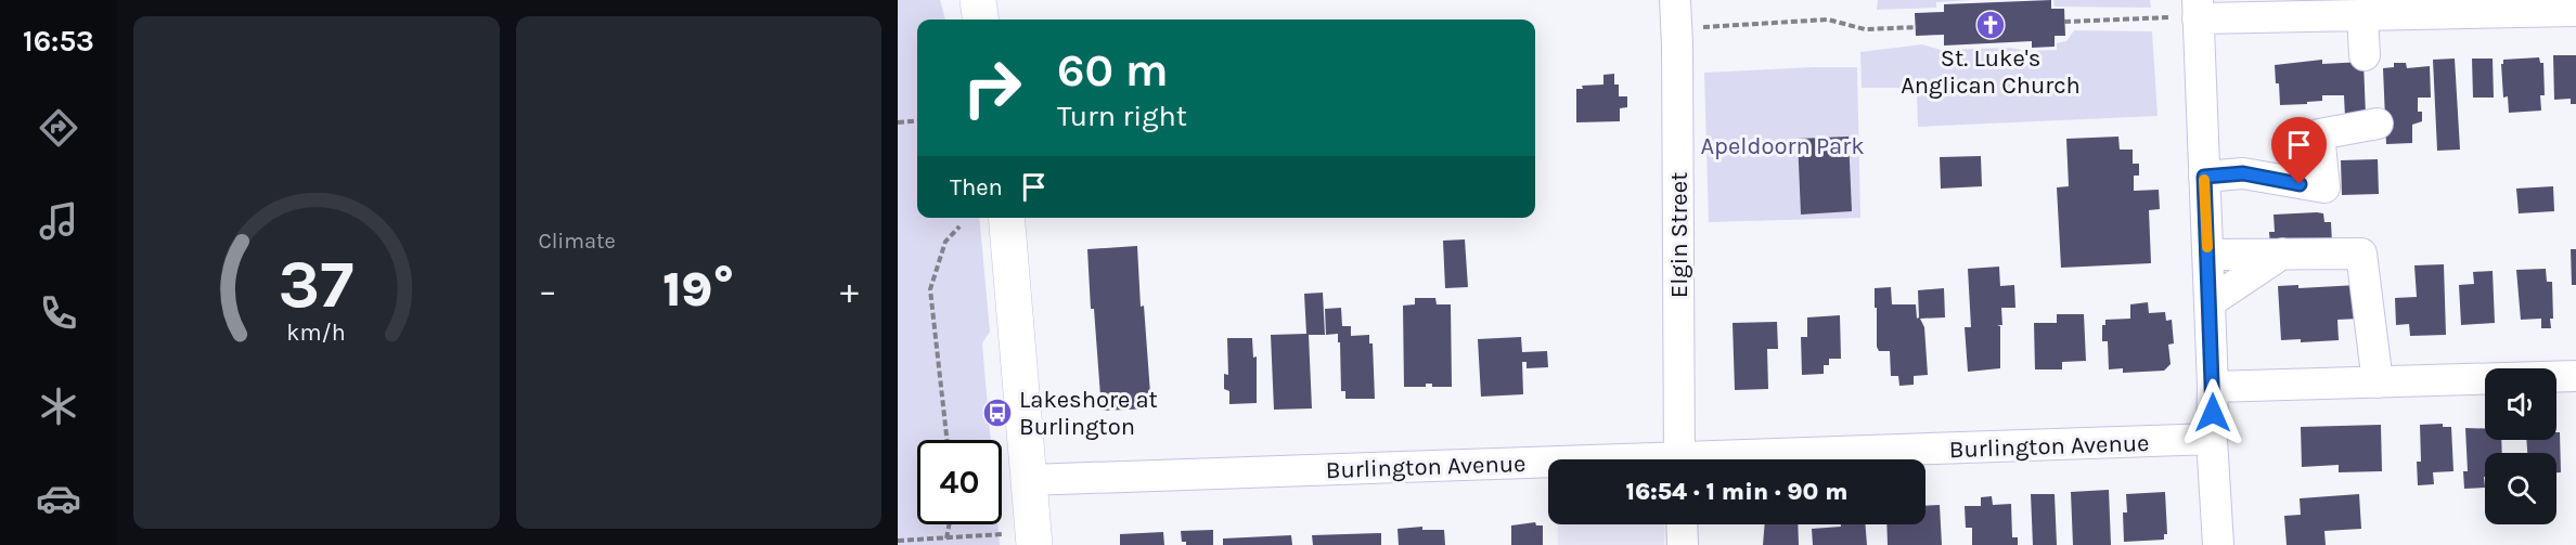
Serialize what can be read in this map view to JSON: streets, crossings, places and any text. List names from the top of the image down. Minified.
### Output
{"streets":{"street":["Elgin Street","Burlington Avenue"]},"parks":["Apeldoorn Park"],"places":{"church":["St. Luke's Anglican Church"],"bus stop":["Lakeshore at Burlington"]},"page":{"tabs":"16:53","tile":"Climate","turn":["60 m","Turn right"],"then":"Then","heat":["−","19°","+"],"limit":"40","trip":"16:54 · 1 min · 90 m","gauge":["37","km/h"]}}
